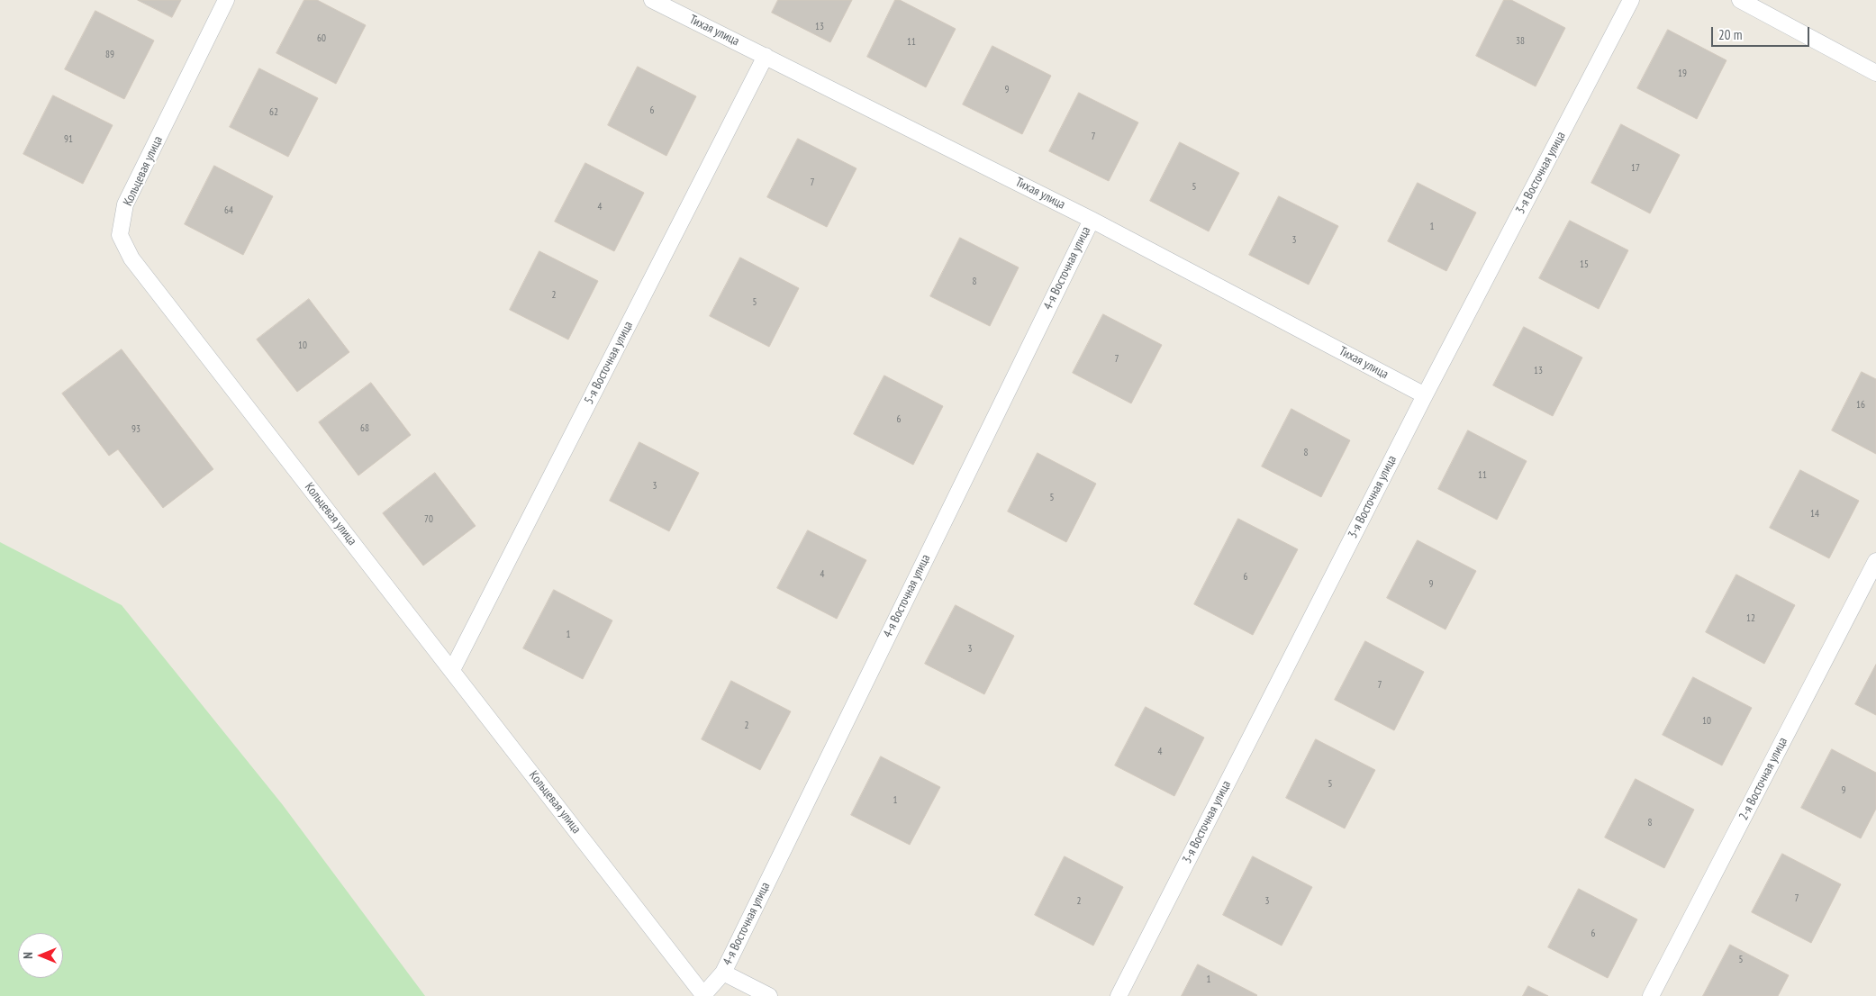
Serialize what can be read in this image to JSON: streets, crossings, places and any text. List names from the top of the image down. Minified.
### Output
{"streets":{"lane":["Тихая улица","Кольцевая улица","3-я Восточная улица","4-я Восточная улица","5-я Восточная улица","2-я Восточная улица"]},"crossings":[["Тихая улица","3-я Восточная улица"],["Тихая улица","4-я Восточная улица"],["Тихая улица","5-я Восточная улица"],["Кольцевая улица","4-я Восточная улица"],["Кольцевая улица","5-я Восточная улица"]],"house_numbers":["13","60","38","11","89","19","9","6","62","7","91","17","7","5","4","64","1","3","15","8","2","5","10","7","13","16","6","68","93","8","11","3","5","14","70","4","6","9","12","1","3","7","10","2","4","5","9","1","8","7","2","3","6","5","1"],"scale_bar":"20 m","north":"left"}
